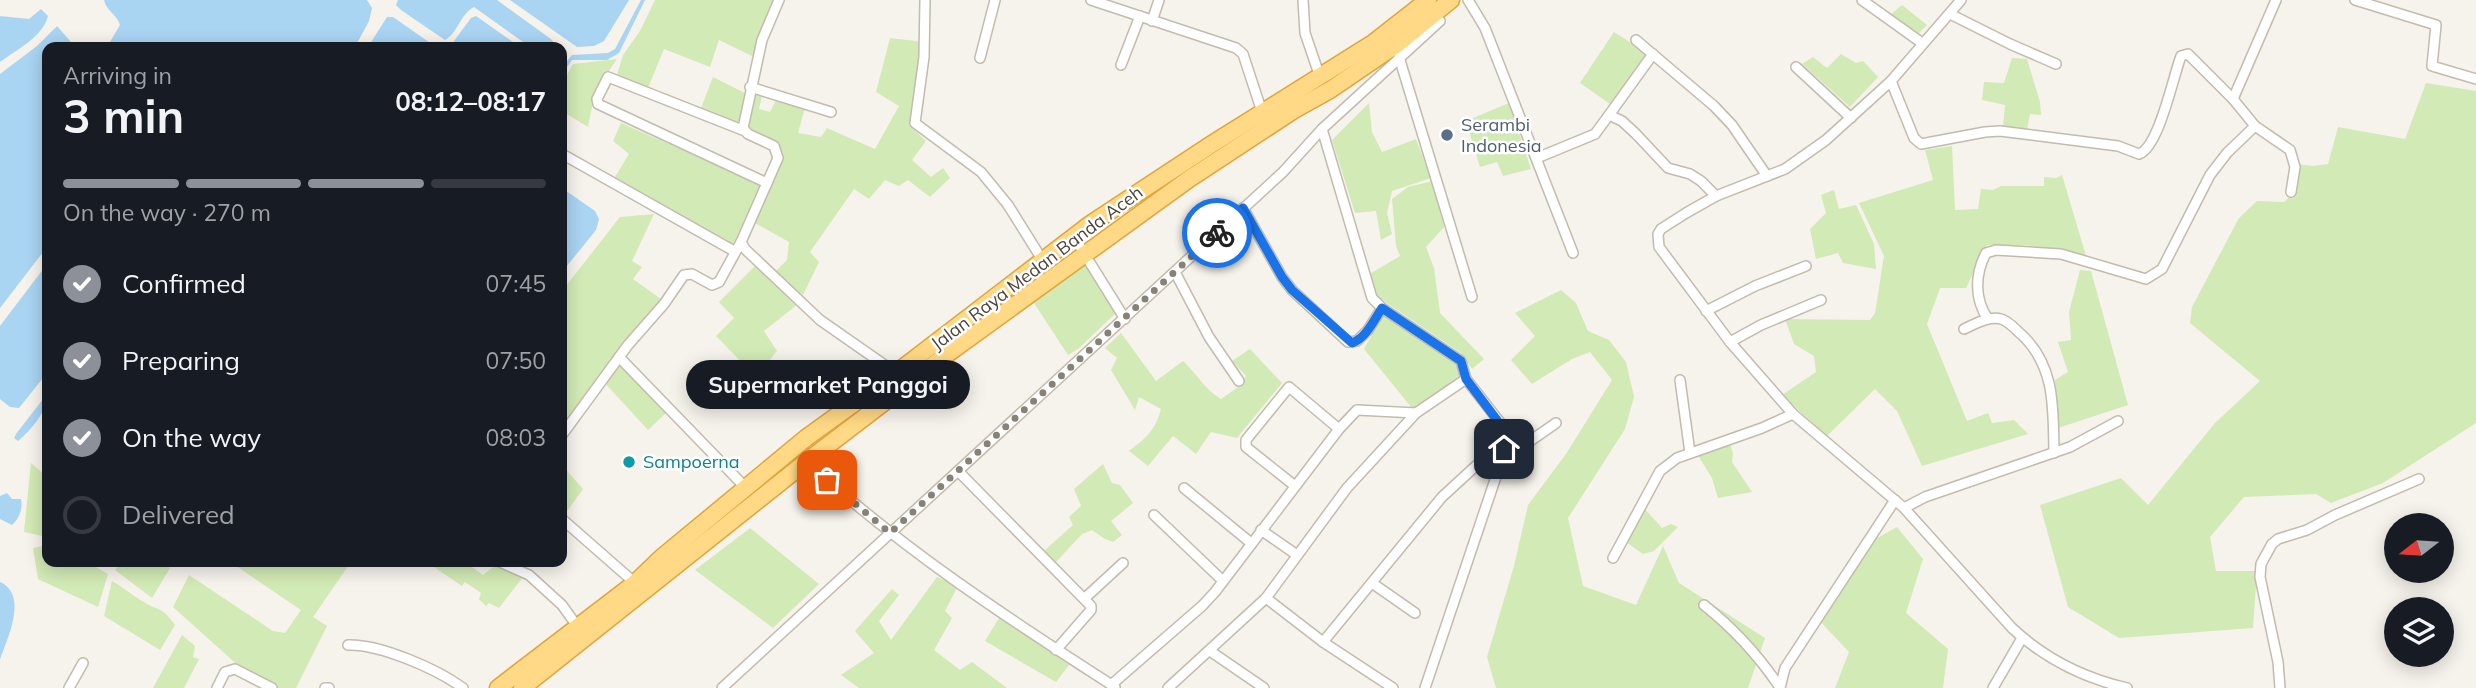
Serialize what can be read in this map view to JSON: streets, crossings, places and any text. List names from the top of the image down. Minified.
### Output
{"streets":{"highway":["Jalan Raya Medan Banda Aceh"]},"places":["Serambi Indonesia","Sampoerna","Supermarket Panggoi"],"north":"left","page":{"heading":["3 min","Arriving in","08:12–08:17"],"bar":"On the way · 270 m","list":[["Confirmed","07:45"],["Preparing","07:50"],["On the way","08:03"],"Delivered"],"bubble":"Supermarket Panggoi"}}
